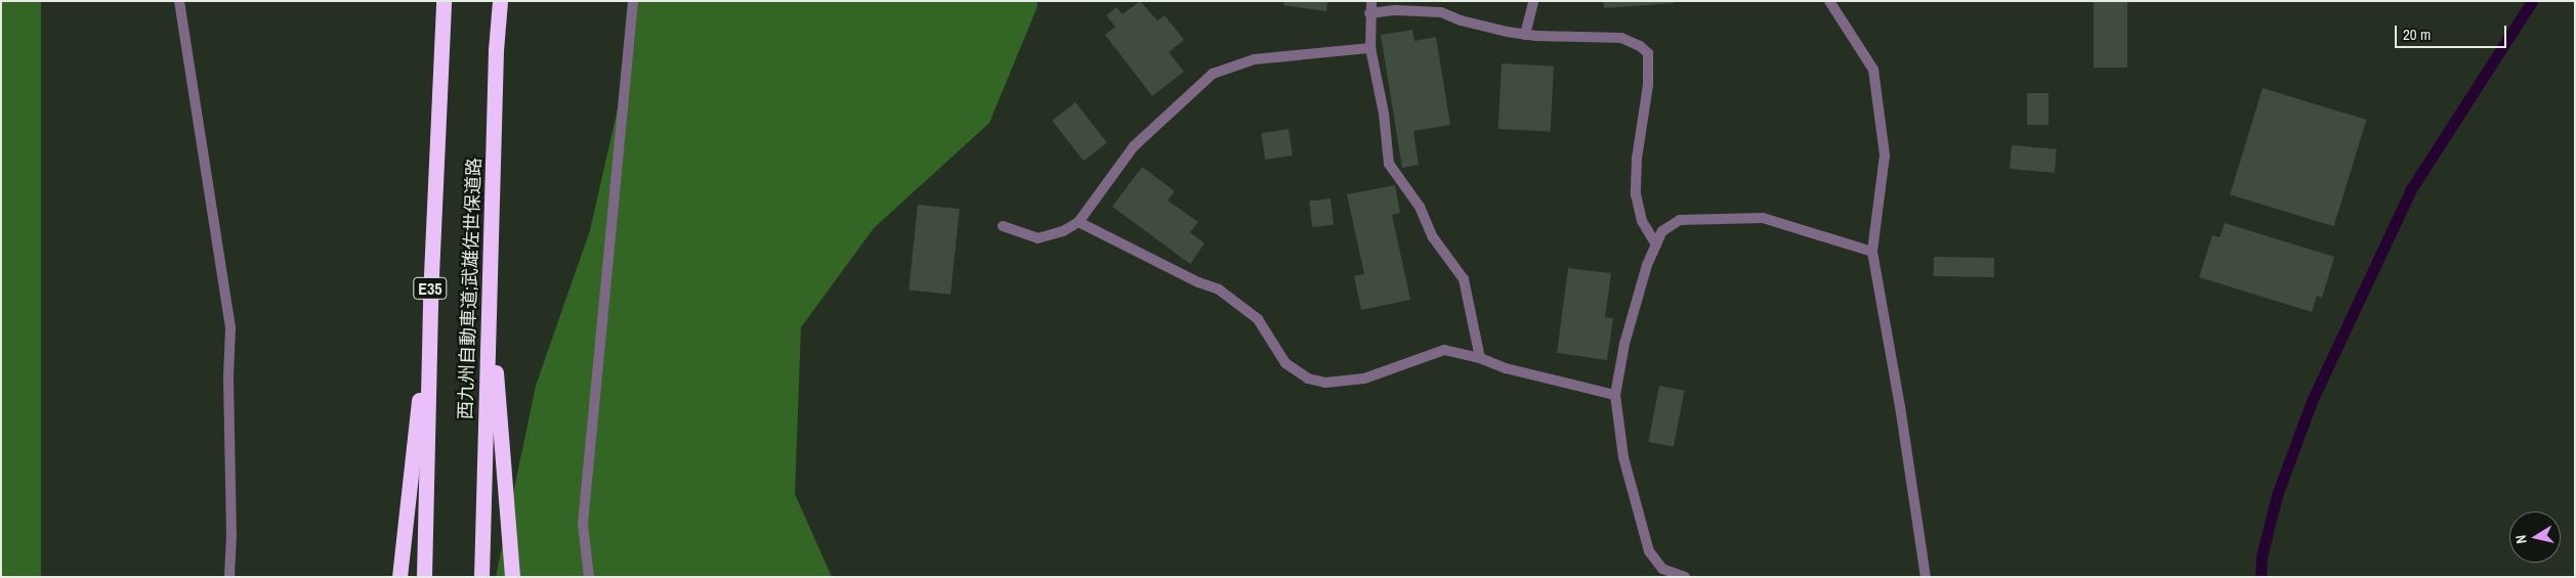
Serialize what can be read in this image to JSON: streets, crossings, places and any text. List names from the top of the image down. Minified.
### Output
{"streets":{"highway":["E35","西九州自動車道;武雄佐世保道路"]},"scale_bar":"20 m","north":"left"}
